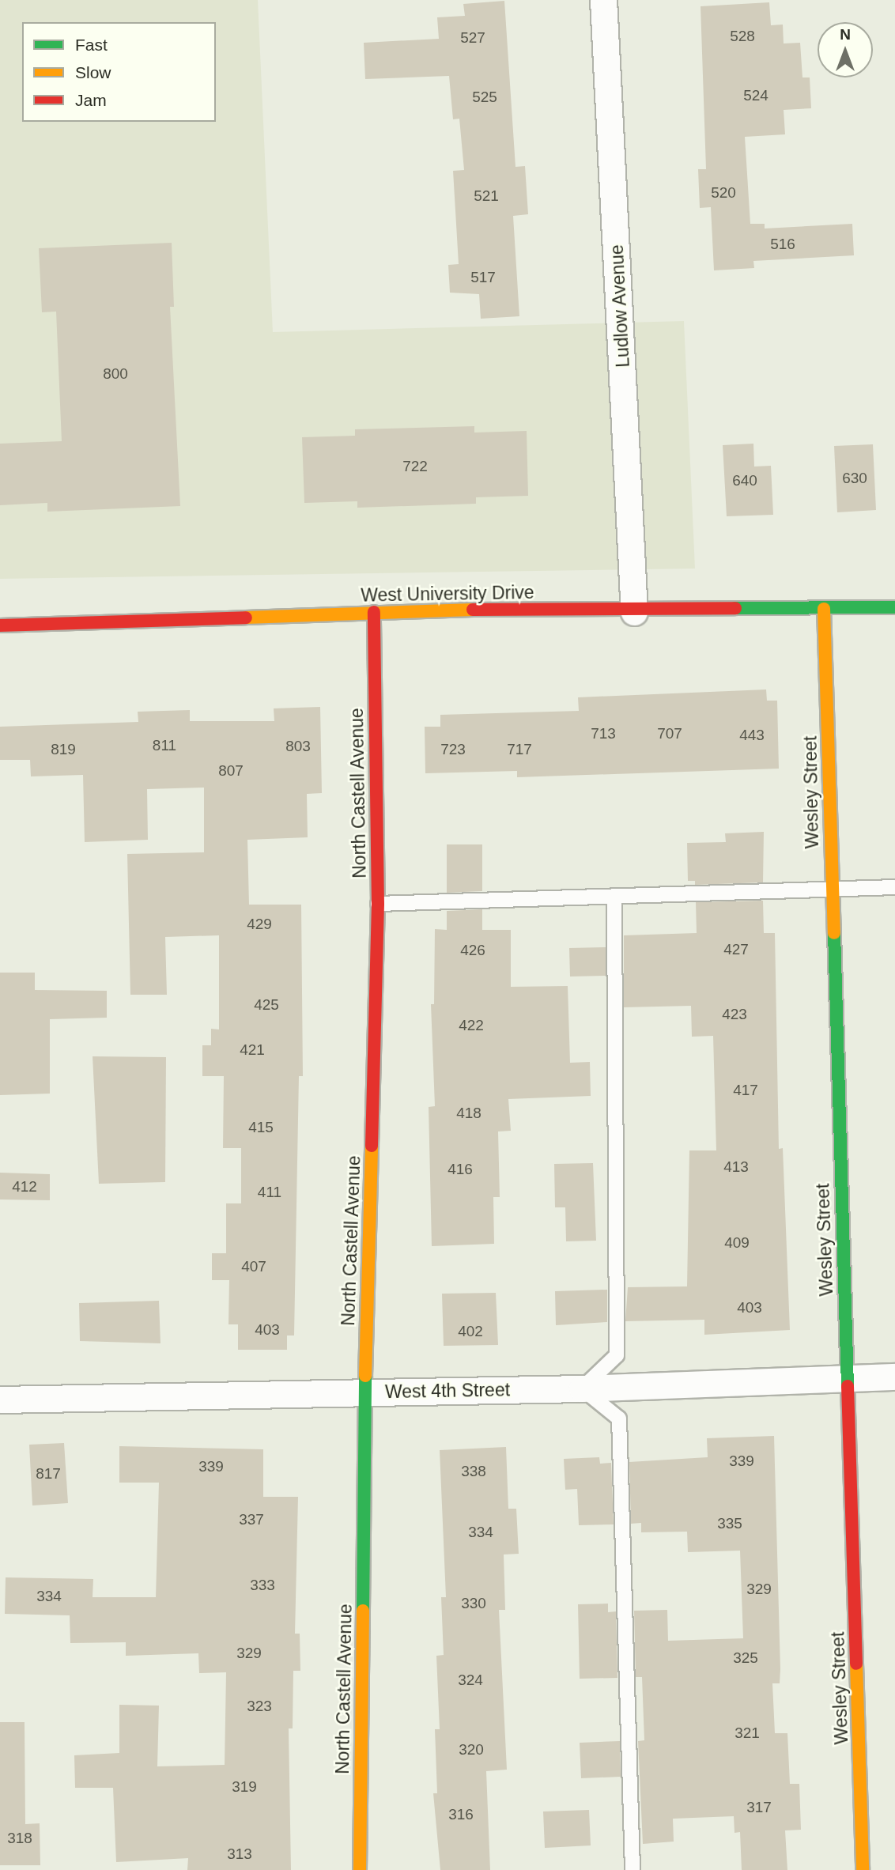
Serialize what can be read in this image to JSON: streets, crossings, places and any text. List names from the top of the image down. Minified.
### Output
{"streets":{"street":["Ludlow Avenue","West University Drive","Wesley Street","North Castell Avenue","West 4th Street"]},"crossings":[["Ludlow Avenue","West University Drive"],["West University Drive","Wesley Street"],["West University Drive","North Castell Avenue"],["Wesley Street","West 4th Street"],["North Castell Avenue","West 4th Street"]],"house_numbers":["528","527","524","525","520","521","516","517","800","722","630","640","713","707","443","811","803","819","723","717","807","429","427","426","425","423","422","421","417","418","415","413","416","412","411","409","407","403","403","402","339","339","338","817","337","335","334","333","329","334","330","329","325","324","323","321","320","319","317","316","318","313"],"legend":["Fast","Slow","Jam"],"north":"top"}
